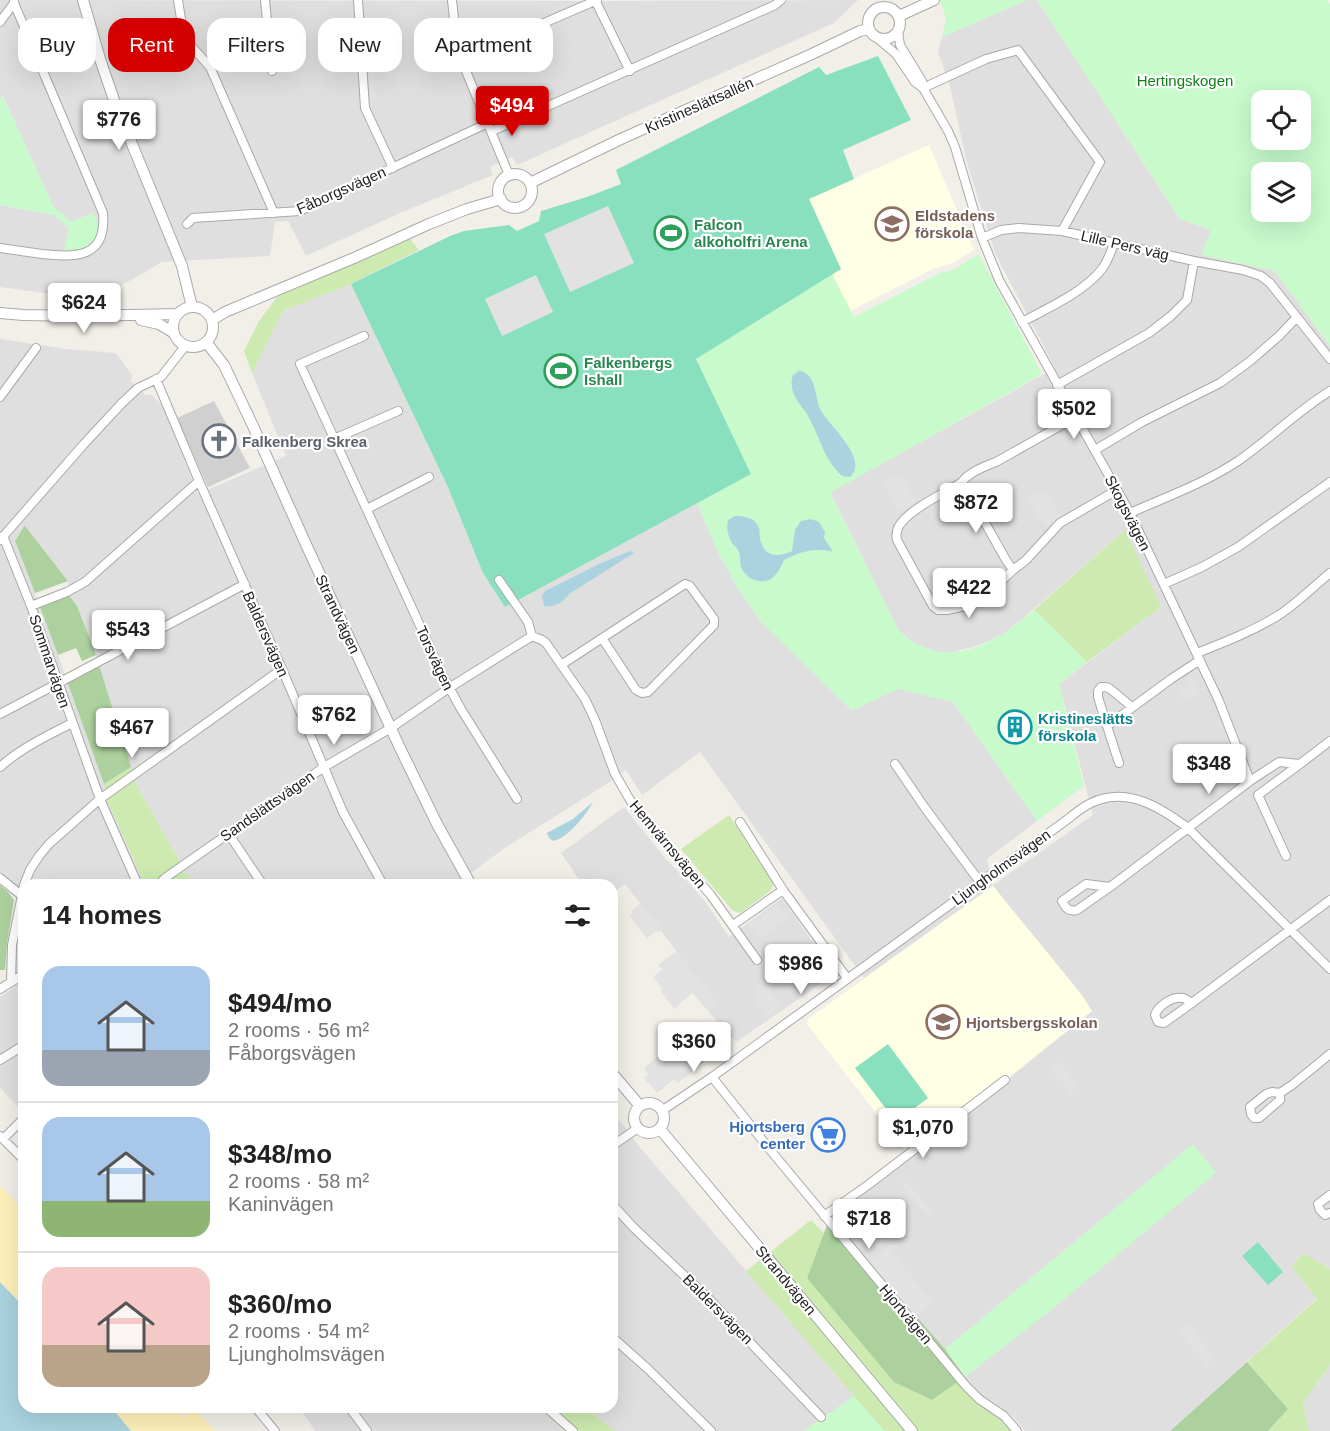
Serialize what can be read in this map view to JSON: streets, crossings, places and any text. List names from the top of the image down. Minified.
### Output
{"streets":{"street":["Kristineslättsallén","Fåborgsvägen","Lille Pers väg","Skogsvägen","Strandvägen","Baldersvägen","Torsvägen","Sommarvägen","Sandslättsvägen","Hemvärnsvägen","Ljungholmsvägen","Hjortvägen"]},"crossings":[["Kristineslättsallén","Skogsvägen"],["Lille Pers väg","Skogsvägen"],["Strandvägen","Sandslättsvägen"],["Strandvägen","Ljungholmsvägen"],["Baldersvägen","Sandslättsvägen"],["Torsvägen","Sandslättsvägen"],["Sandslättsvägen","Hemvärnsvägen"],["Ljungholmsvägen","Hjortvägen"]],"parks":["Hertingskogen"],"places":{"school or university":["Eldstadens förskola","Hjortsbergsskolan"],"sports":["Falcon alkoholfri Arena","Falkenbergs Ishall"],"church":["Falkenberg Skrea"],"building":["Kristineslätts förskola"],"supermarket":["Hjortsberg center"]},"page":{"chip":["Buy","Rent","Filters","New","Apartment"],"price":["$494","$776","$624","$502","$872","$422","$543","$762","$467","$348","$986","$360","$1,070","$718"],"heading":"14 homes","list":[{"name":"$494/mo","note":"2 rooms · 56 m² · Fåborgsvägen"},{"name":"$348/mo","note":"2 rooms · 58 m² · Kaninvägen"},{"name":"$360/mo","note":"2 rooms · 54 m² · Ljungholmsvägen"}]}}
